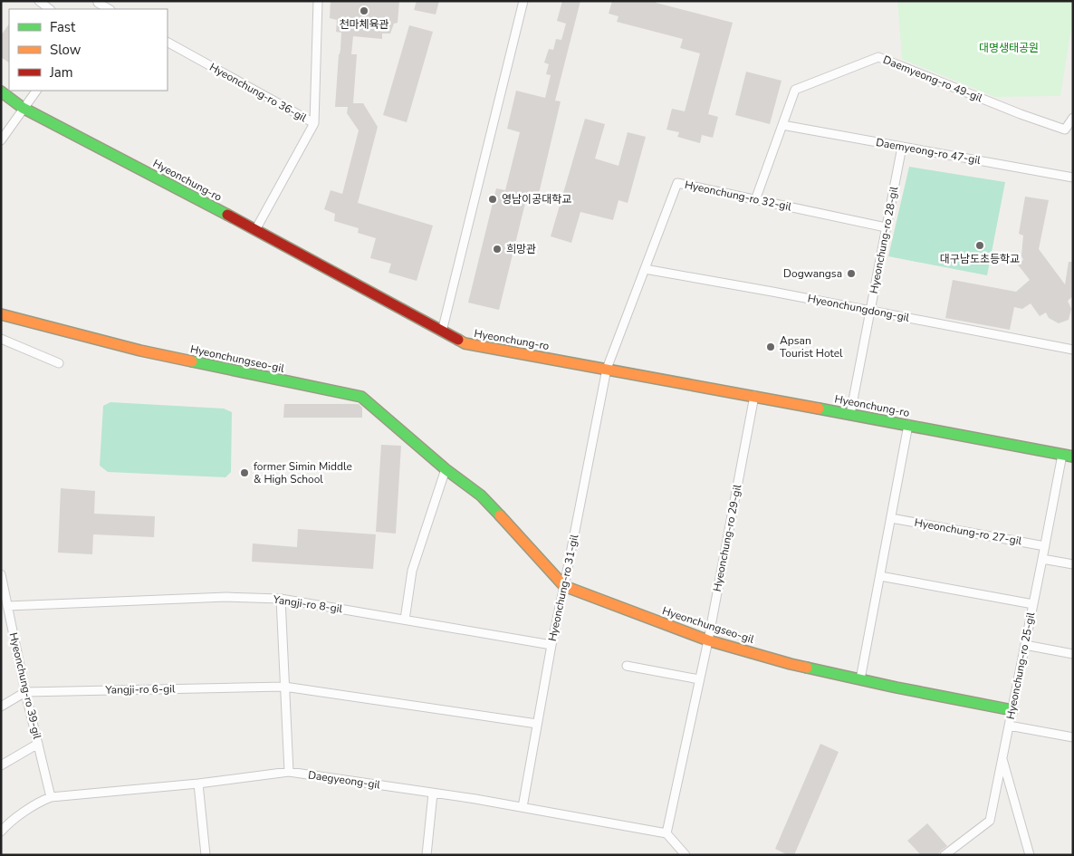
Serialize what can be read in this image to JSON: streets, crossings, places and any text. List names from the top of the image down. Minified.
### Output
{"streets":{"main road":["Hyeonchung-ro","Hyeonchungseo-gil"],"street":["Daemyeong-ro 49-gil","Hyeonchung-ro 36-gil","Daemyeong-ro 47-gil","Hyeonchung-ro 32-gil","Hyeonchung-ro 28-gil","Hyeonchungdong-gil","Hyeonchung-ro 27-gil","Hyeonchung-ro 29-gil","Hyeonchung-ro 31-gil","Yangji-ro 8-gil","Hyeonchung-ro 25-gil","Hyeonchung-ro 39-gil","Yangji-ro 6-gil","Daegyeong-gil"]},"crossings":[["Daemyeong-ro 49-gil","Daemyeong-ro 47-gil"],["Daemyeong-ro 49-gil","Hyeonchung-ro 32-gil"],["Hyeonchung-ro 36-gil","Hyeonchung-ro"],["Daemyeong-ro 47-gil","Hyeonchung-ro 28-gil"],["Hyeonchung-ro","Hyeonchung-ro 32-gil"],["Hyeonchung-ro","Hyeonchung-ro 28-gil"],["Hyeonchung-ro","Hyeonchung-ro 29-gil"],["Hyeonchung-ro","Hyeonchung-ro 31-gil"],["Hyeonchung-ro","Hyeonchung-ro 25-gil"],["Hyeonchung-ro 32-gil","Hyeonchung-ro 28-gil"],["Hyeonchung-ro 32-gil","Hyeonchungdong-gil"],["Hyeonchung-ro 32-gil","Hyeonchung-ro 31-gil"],["Hyeonchung-ro 28-gil","Hyeonchungdong-gil"],["Hyeonchungseo-gil","Hyeonchung-ro 29-gil"],["Hyeonchungseo-gil","Hyeonchung-ro 31-gil"],["Hyeonchungseo-gil","Hyeonchung-ro 25-gil"],["Hyeonchung-ro 27-gil","Hyeonchung-ro 25-gil"],["Hyeonchung-ro 29-gil","Daegyeong-gil"],["Hyeonchung-ro 31-gil","Yangji-ro 8-gil"],["Hyeonchung-ro 31-gil","Yangji-ro 6-gil"],["Hyeonchung-ro 31-gil","Daegyeong-gil"],["Yangji-ro 8-gil","Hyeonchung-ro 39-gil"],["Hyeonchung-ro 39-gil","Yangji-ro 6-gil"],["Hyeonchung-ro 39-gil","Daegyeong-gil"]],"parks":["대명생태공원"],"places":["천마체육관","영남이공대학교","대구남도초등학교","희망관","Dogwangsa","Apsan Tourist Hotel","former Simin Middle & High School"],"legend":["Fast","Slow","Jam"]}
